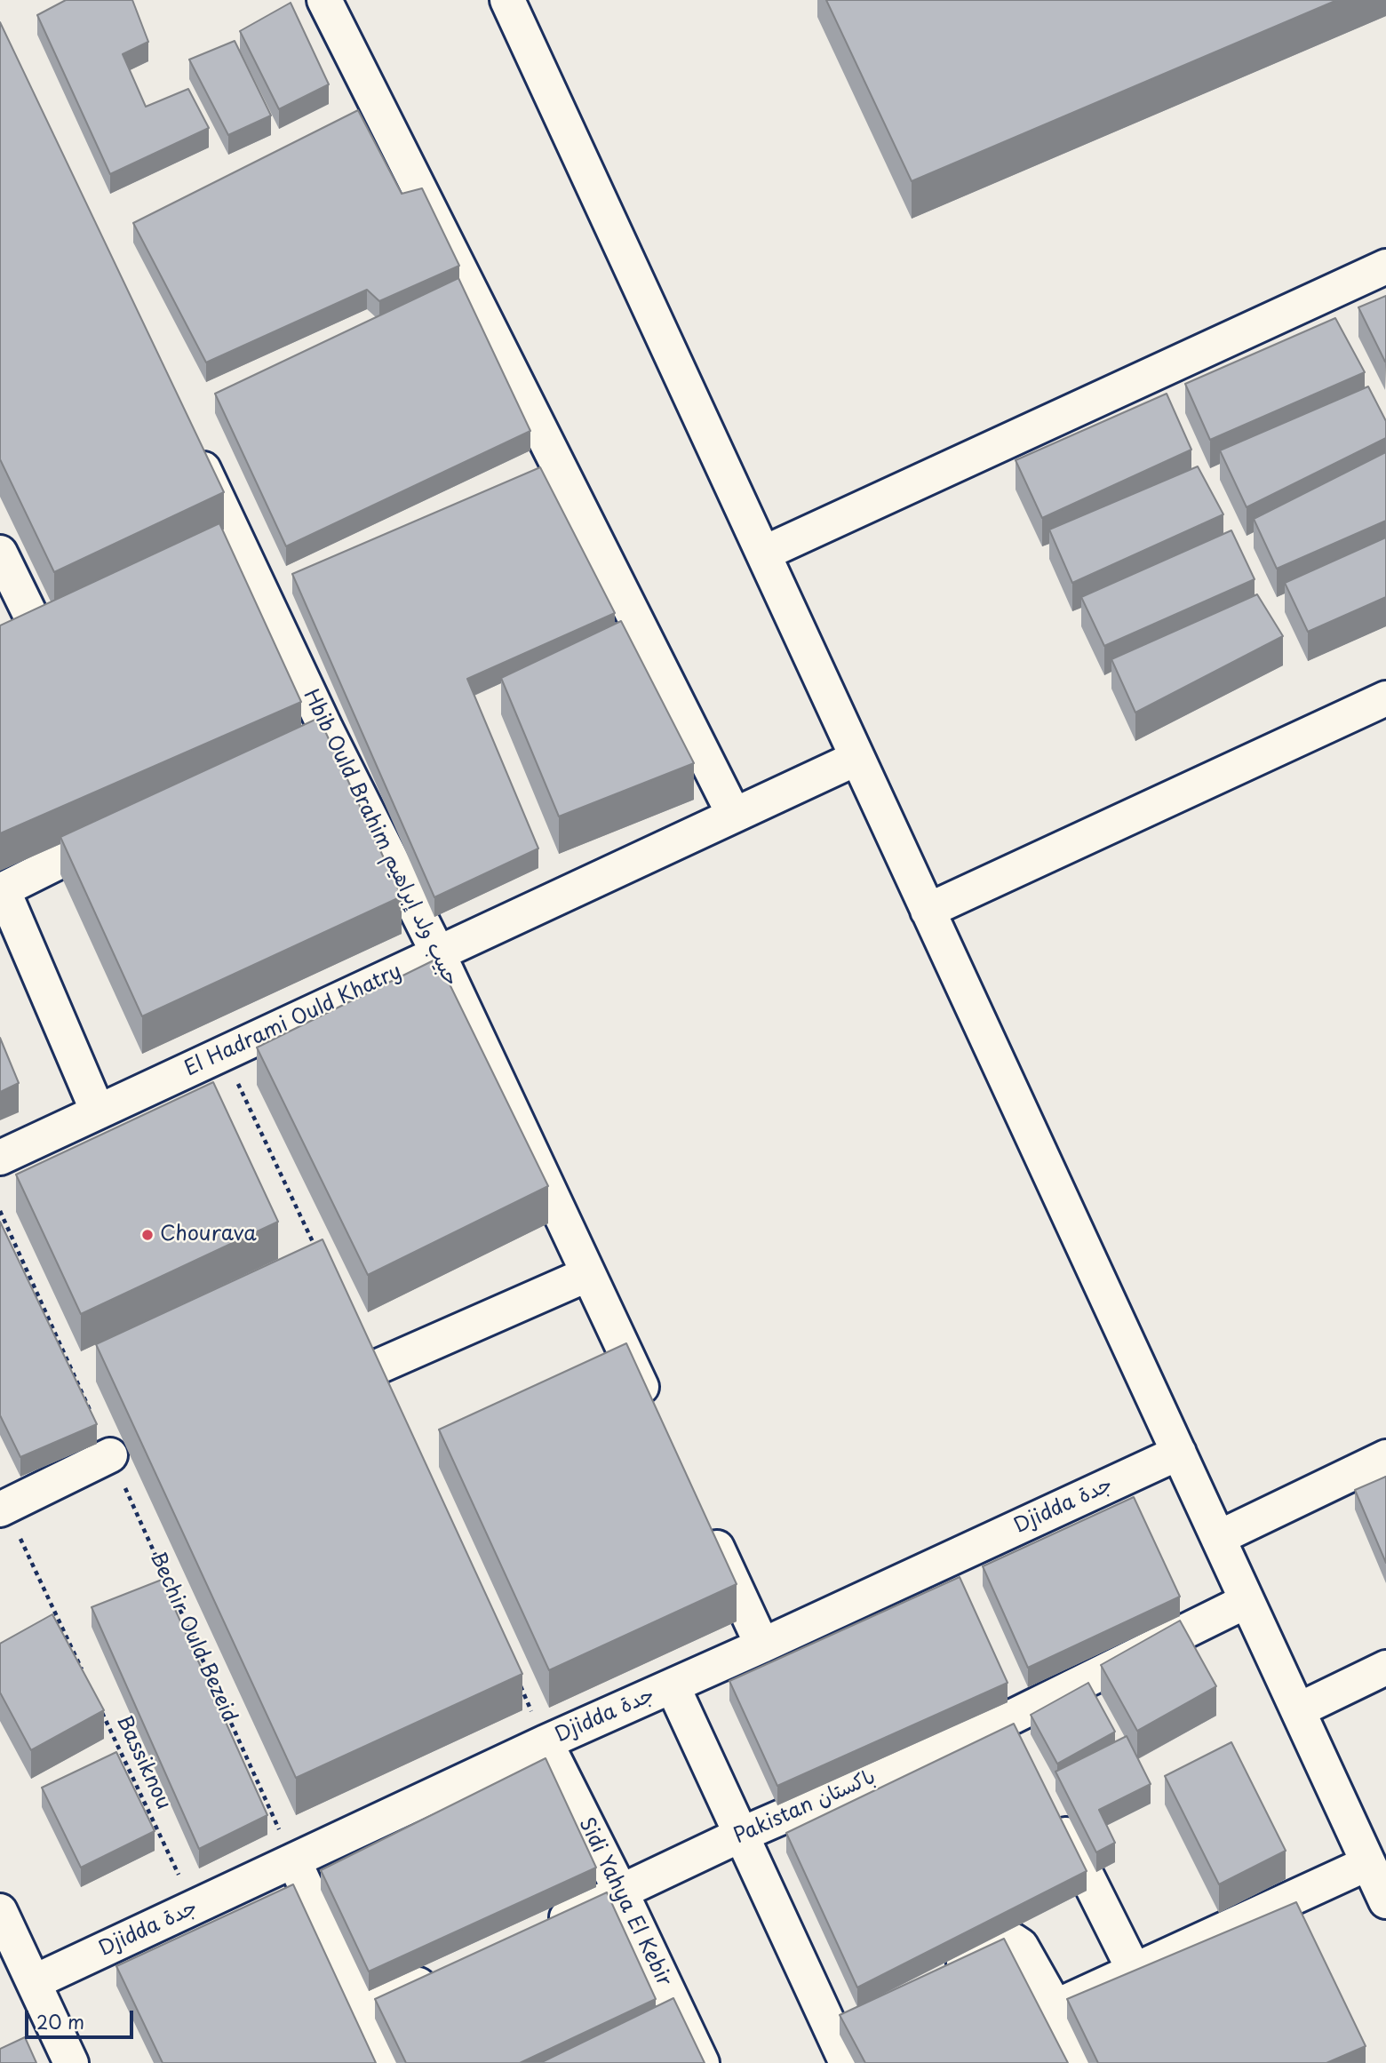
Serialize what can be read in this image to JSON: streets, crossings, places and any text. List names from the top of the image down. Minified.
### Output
{"streets":{"street":["Hbib Ould Brahim حبيب ولد إبراهيم","El Hadrami Ould Khatry","Djidda جدة","Pakistan باكستان","Sidi Yahya El Kebir"],"path":["Bechir Ould Bezeid","Bassiknou"]},"crossings":[["Hbib Ould Brahim حبيب ولد إبراهيم","El Hadrami Ould Khatry"],["Djidda جدة","Bechir Ould Bezeid"],["Djidda جدة","Bassiknou"],["Djidda جدة","Sidi Yahya El Kebir"],["Pakistan باكستان","Sidi Yahya El Kebir"]],"places":["Chourava"],"scale_bar":"20 m"}
